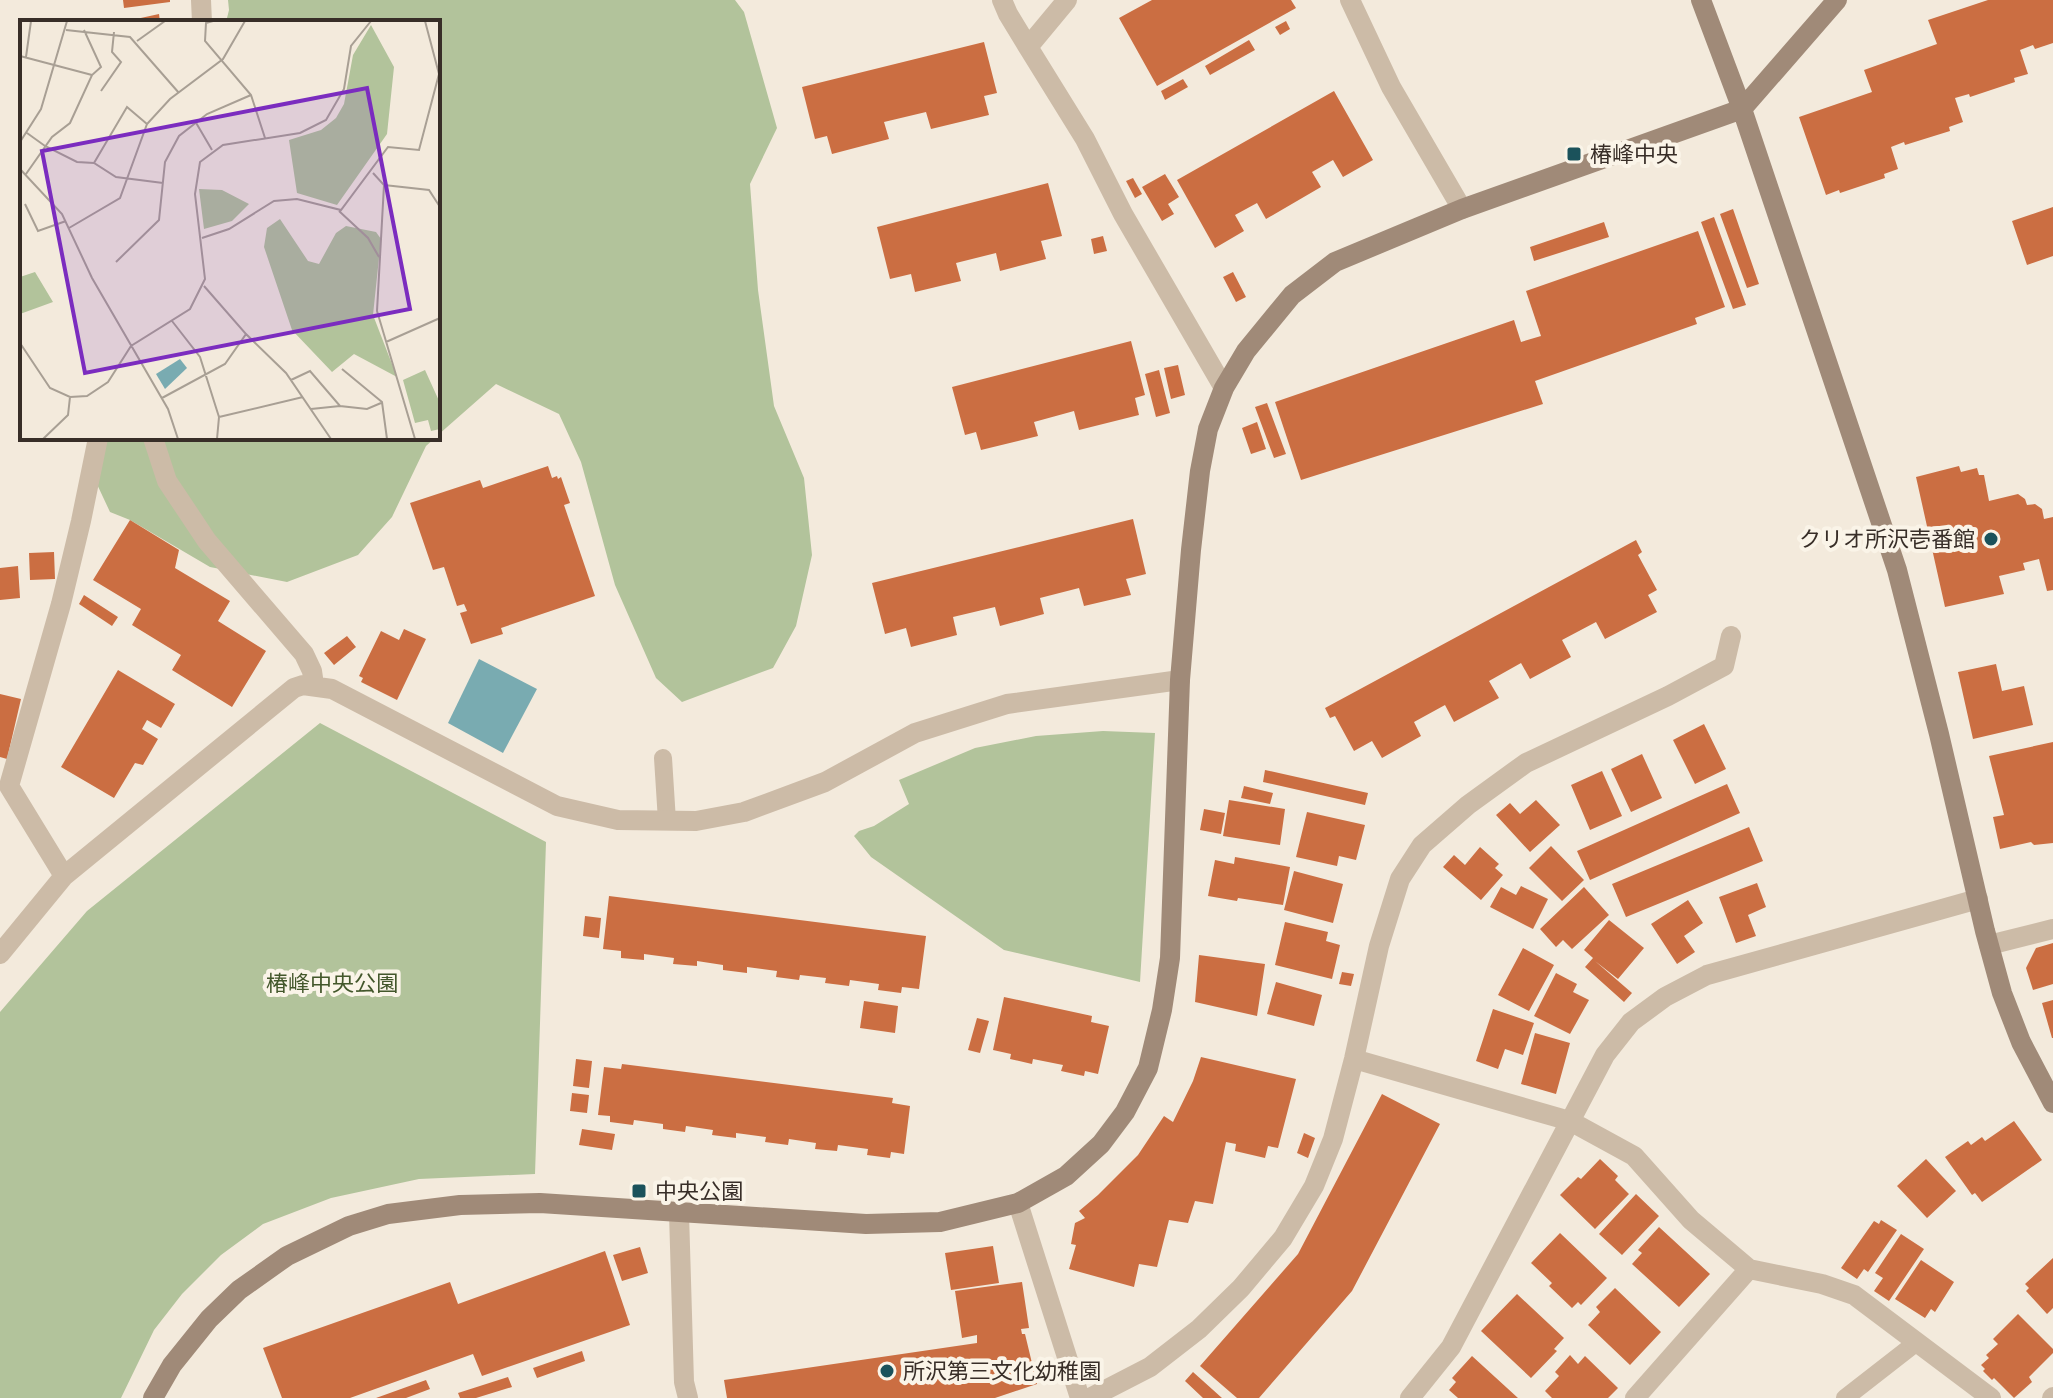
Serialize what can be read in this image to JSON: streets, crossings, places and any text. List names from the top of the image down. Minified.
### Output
{"parks":["椿峰中央公園"],"places":{"transit":["椿峰中央","中央公園"],"other":["クリオ所沢壱番館","所沢第三文化幼稚園"]}}
